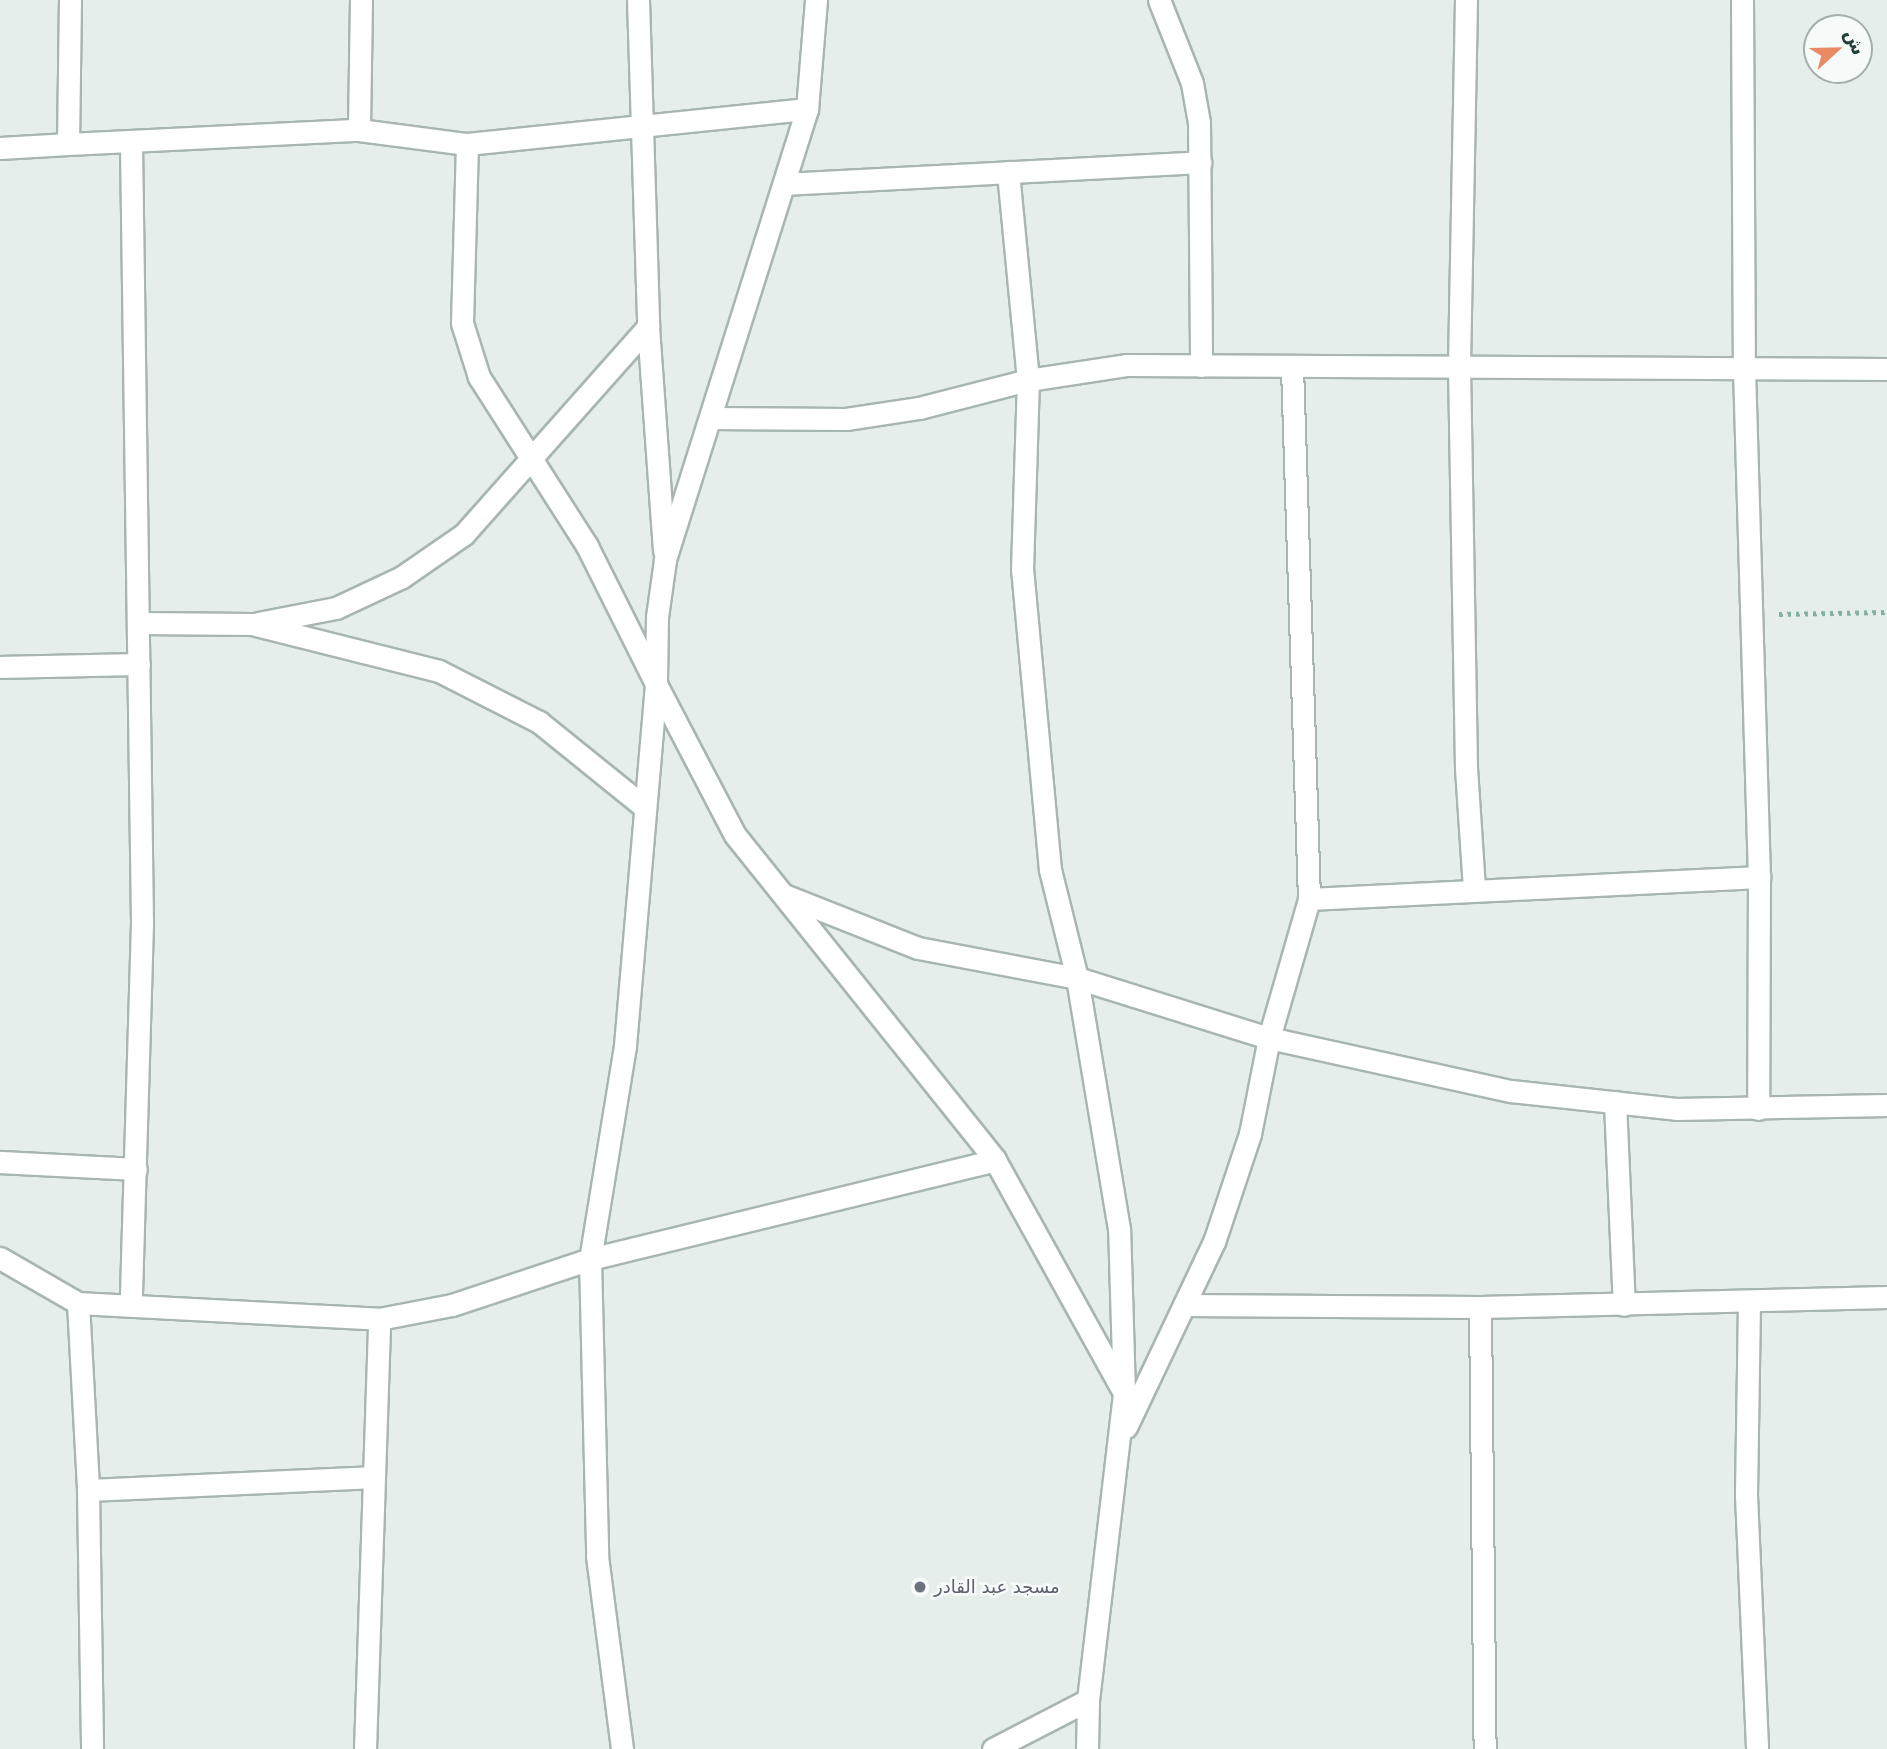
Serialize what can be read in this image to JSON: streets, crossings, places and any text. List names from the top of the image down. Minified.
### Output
{"places":["مسجد عبد القادر"],"north":"right"}
